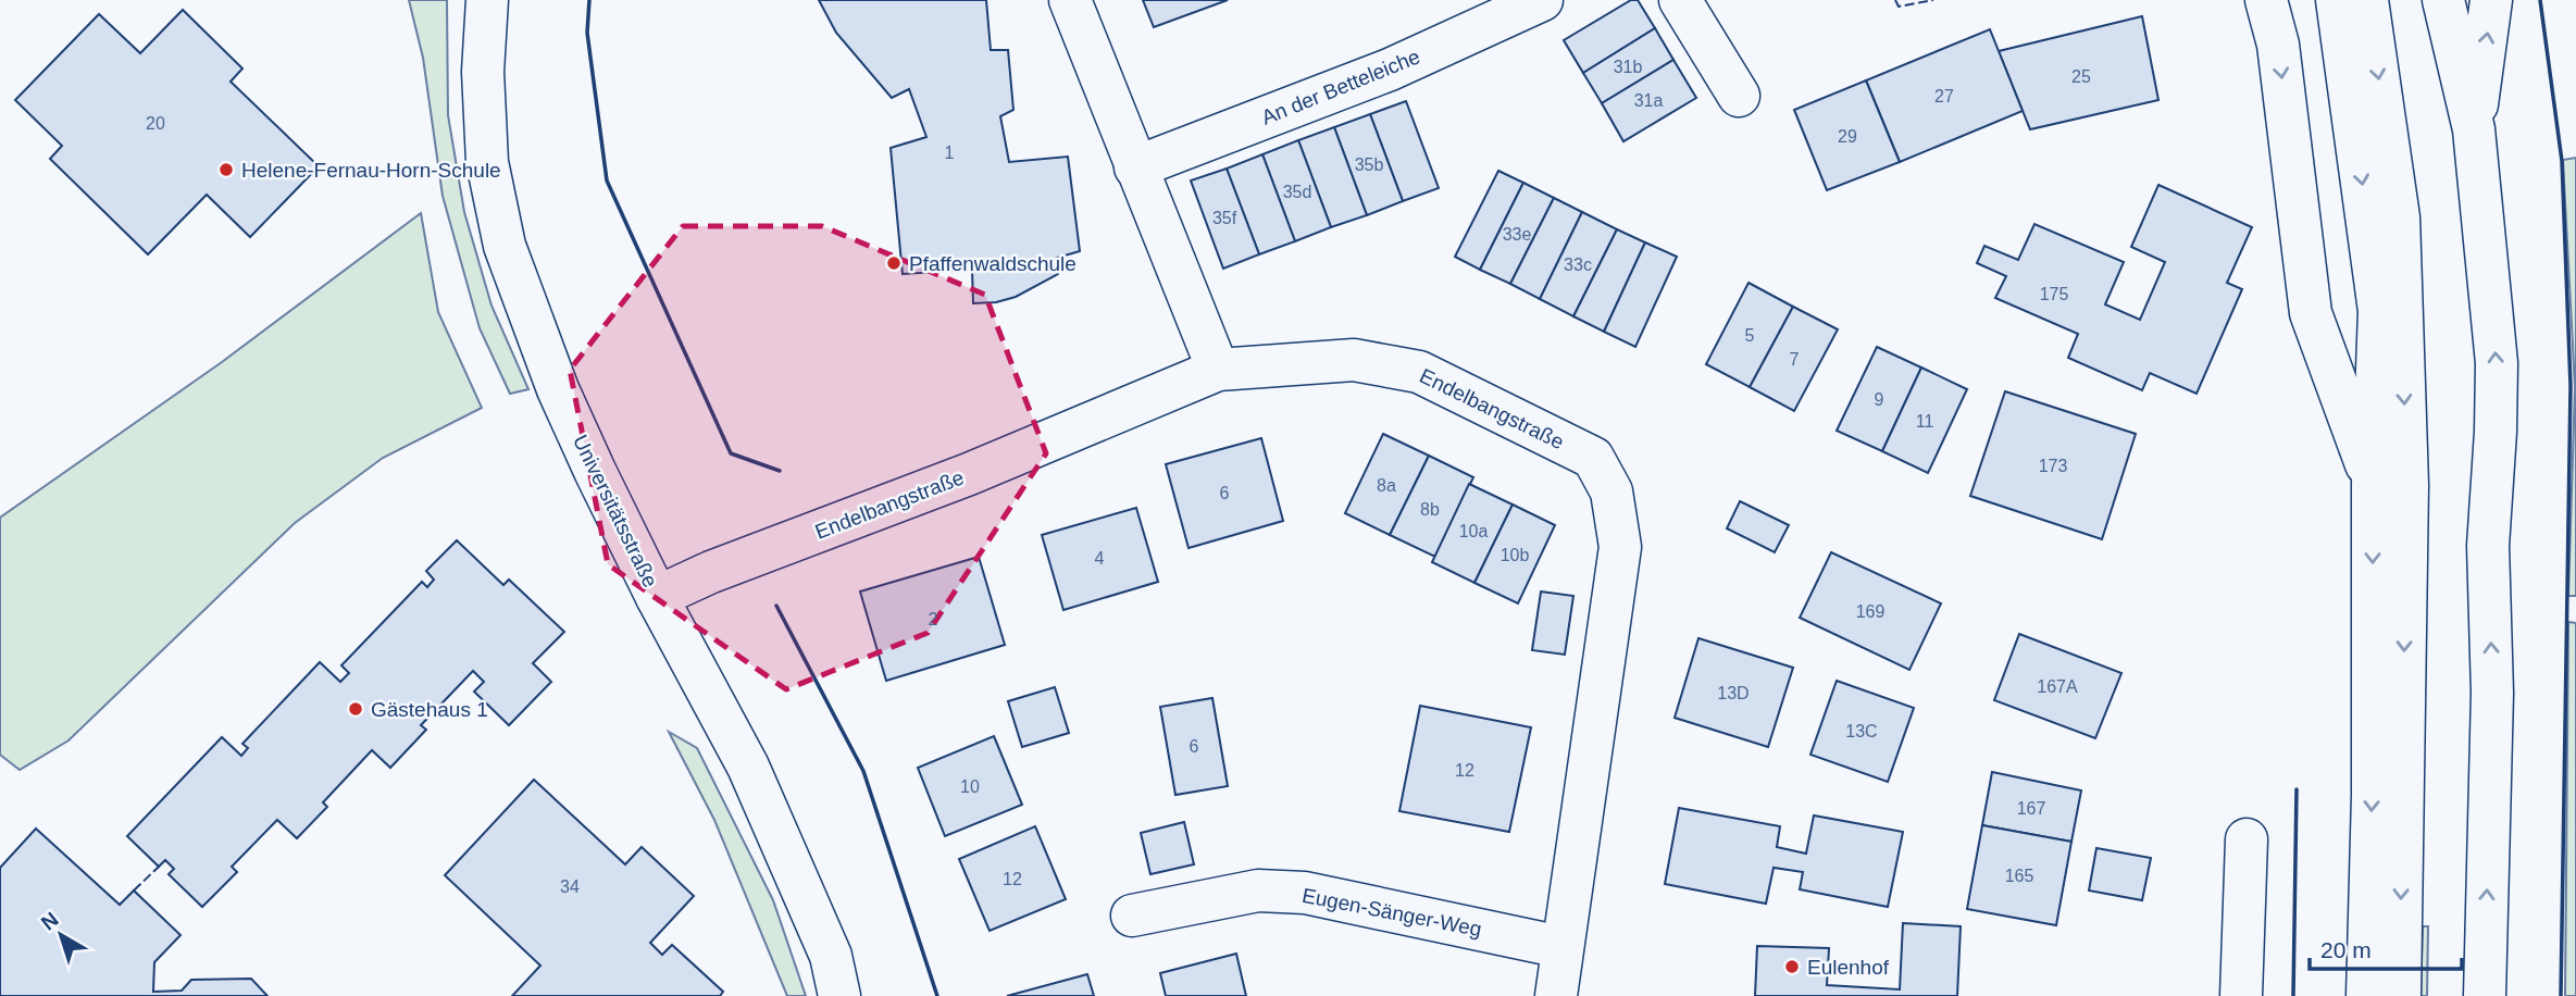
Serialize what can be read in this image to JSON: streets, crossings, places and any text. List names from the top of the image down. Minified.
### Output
{"streets":{"main road":["An der Betteleiche","Endelbangstraße","Universitätsstraße","Eugen-Sänger-Weg"]},"crossings":[["Endelbangstraße","Universitätsstraße"],["Endelbangstraße","Eugen-Sänger-Weg"]],"places":["Helene-Fernau-Horn-Schule","Pfaffenwaldschule","Gästehaus 1","Eulenhof"],"house_numbers":["31b","25","27","31a","20","29","1","35b","35d","35f","33e","33c","175","5","7","9","11","173","8a","6","8b","10a","10b","4","169","2","167A","13D","13C","6","12","10","167","165","12","34"],"scale_bar":"20 m","north":"top left"}
